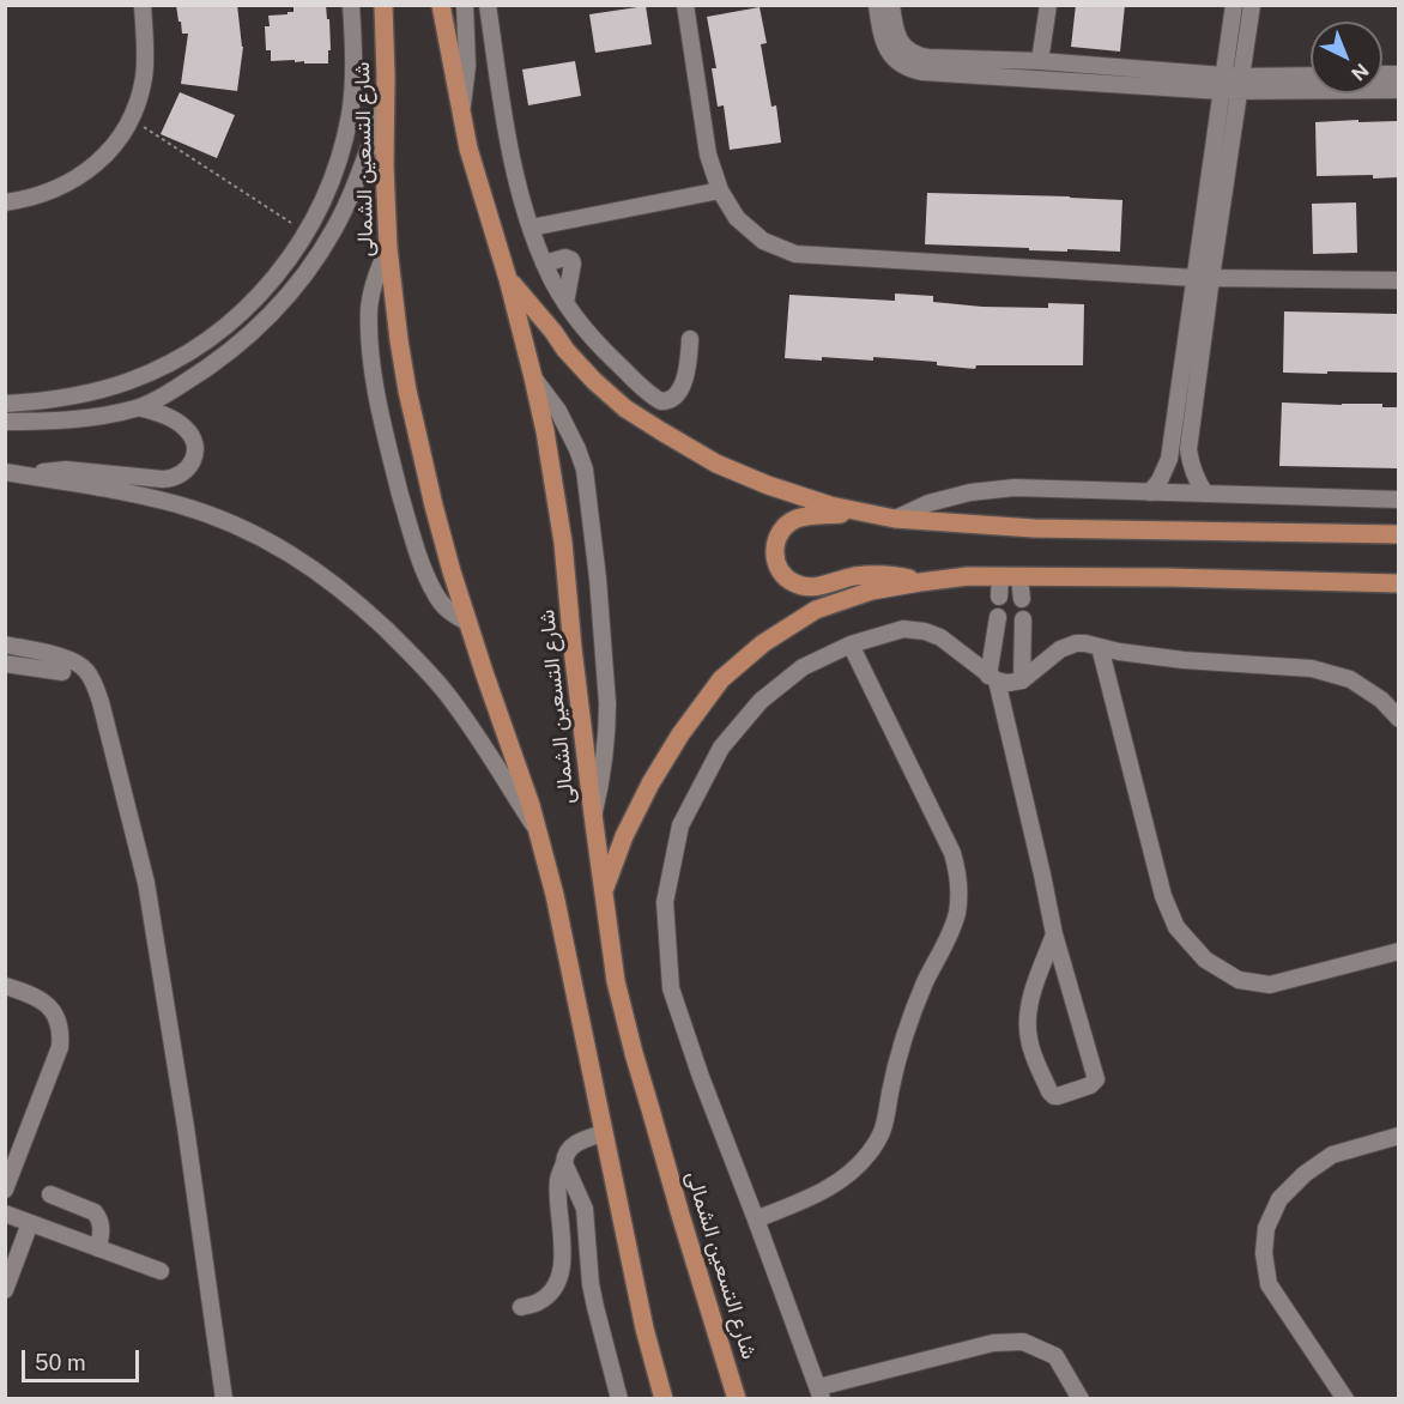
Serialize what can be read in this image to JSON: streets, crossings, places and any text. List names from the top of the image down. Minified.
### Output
{"streets":{"main road":["شارع التسعين الشمالى"]},"scale_bar":"50 m","north":"bottom right"}
